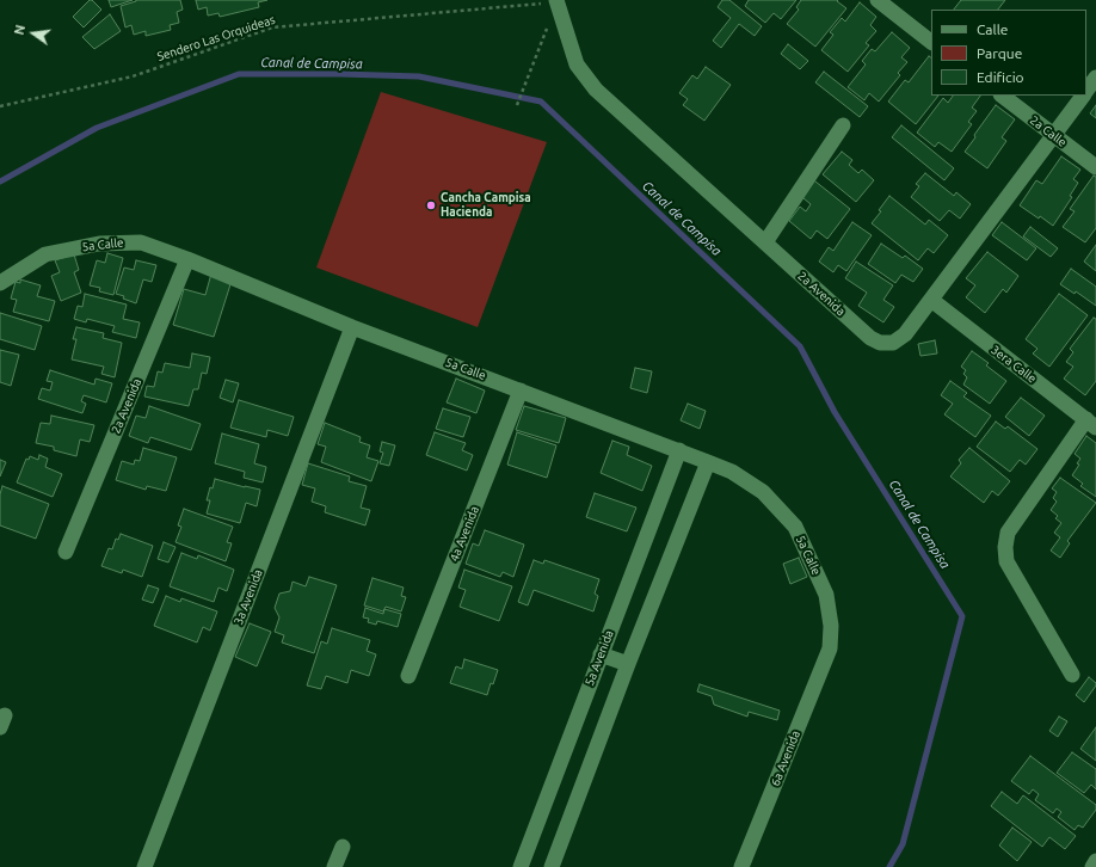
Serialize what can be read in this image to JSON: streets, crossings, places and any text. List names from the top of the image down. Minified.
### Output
{"streets":{"street":["2a Calle","5a Calle","2a Avenida","3era Calle","4a Avenida","3a Avenida","5a Avenida","6a Avenida"],"path":["Sendero Las Orquideas"]},"crossings":[["Sendero Las Orquideas","2a Avenida"],["2a Calle","2a Avenida"],["5a Calle","2a Avenida"],["5a Calle","4a Avenida"],["5a Calle","3a Avenida"],["5a Calle","5a Avenida"],["5a Calle","6a Avenida"],["2a Avenida","3era Calle"]],"water":["Canal de Campisa"],"places":["Cancha Campisa Hacienda"],"legend":["Calle","Parque","Edificio"],"north":"left"}
